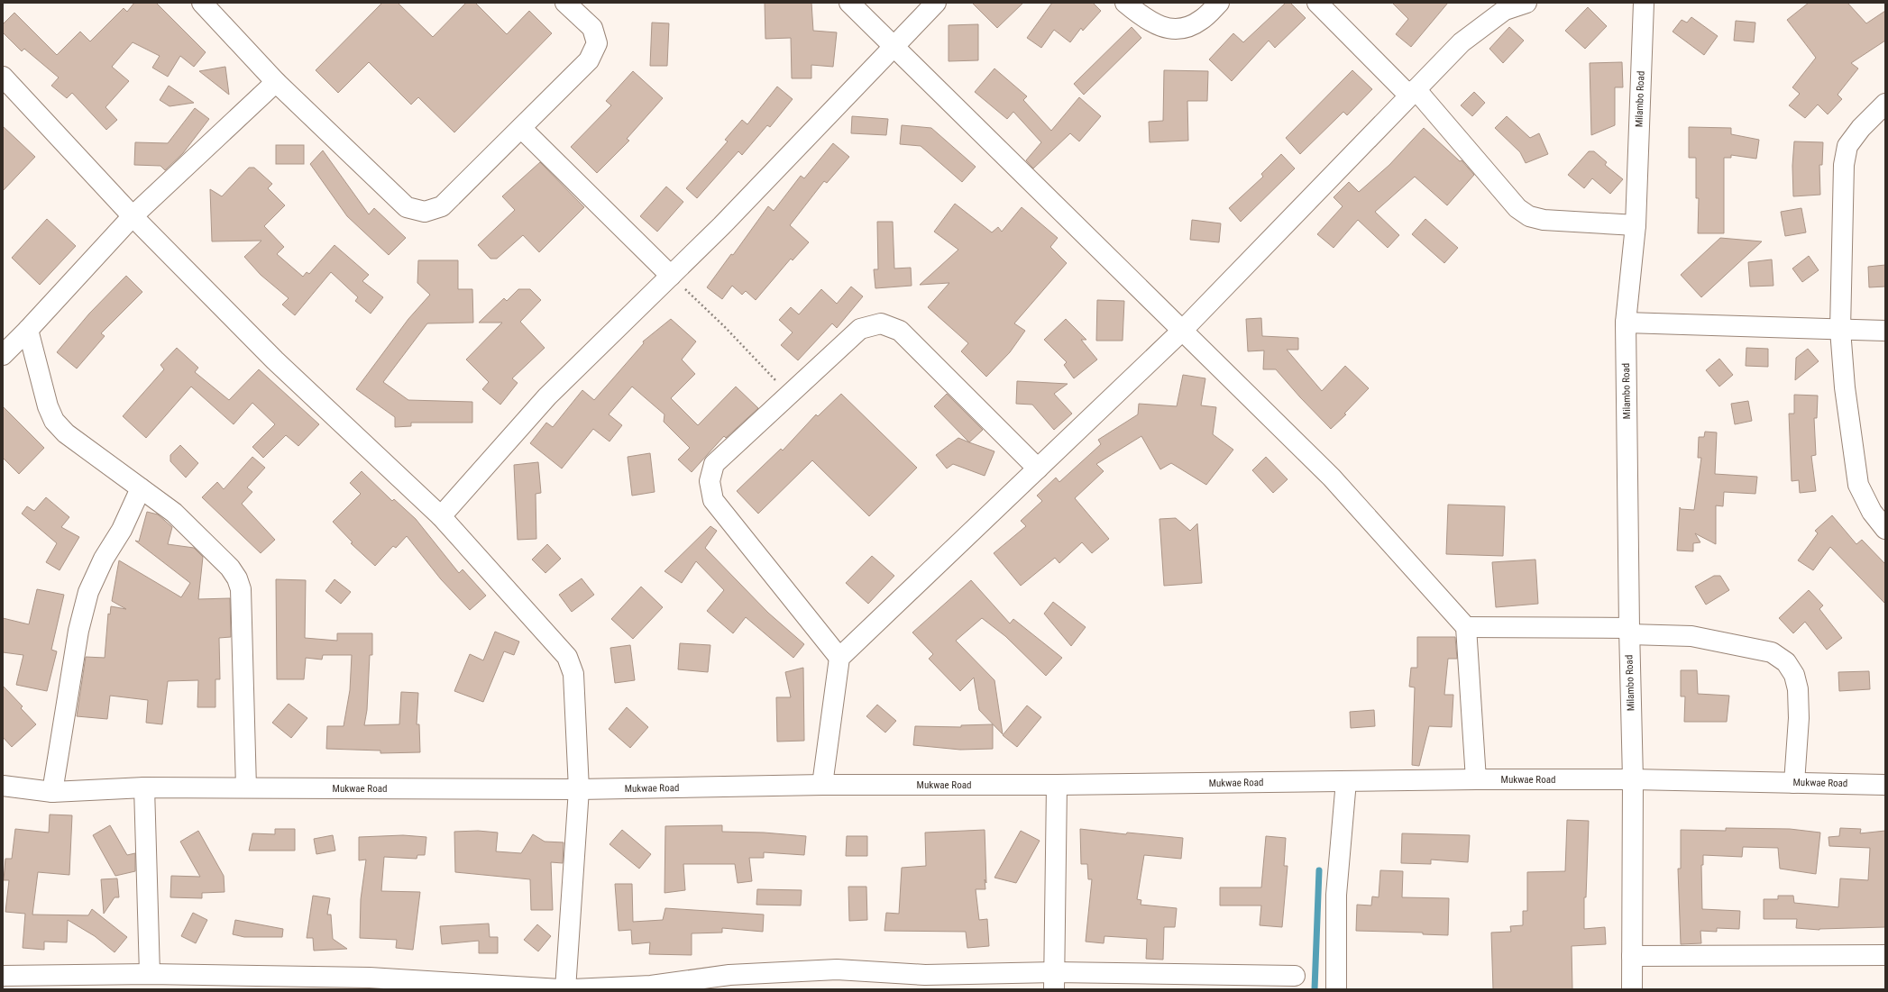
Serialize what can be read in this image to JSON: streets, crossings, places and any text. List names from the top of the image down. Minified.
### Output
{"streets":{"street":["Milambo Road","Mukwae Road"]},"crossings":[["Milambo Road","Mukwae Road"]]}
